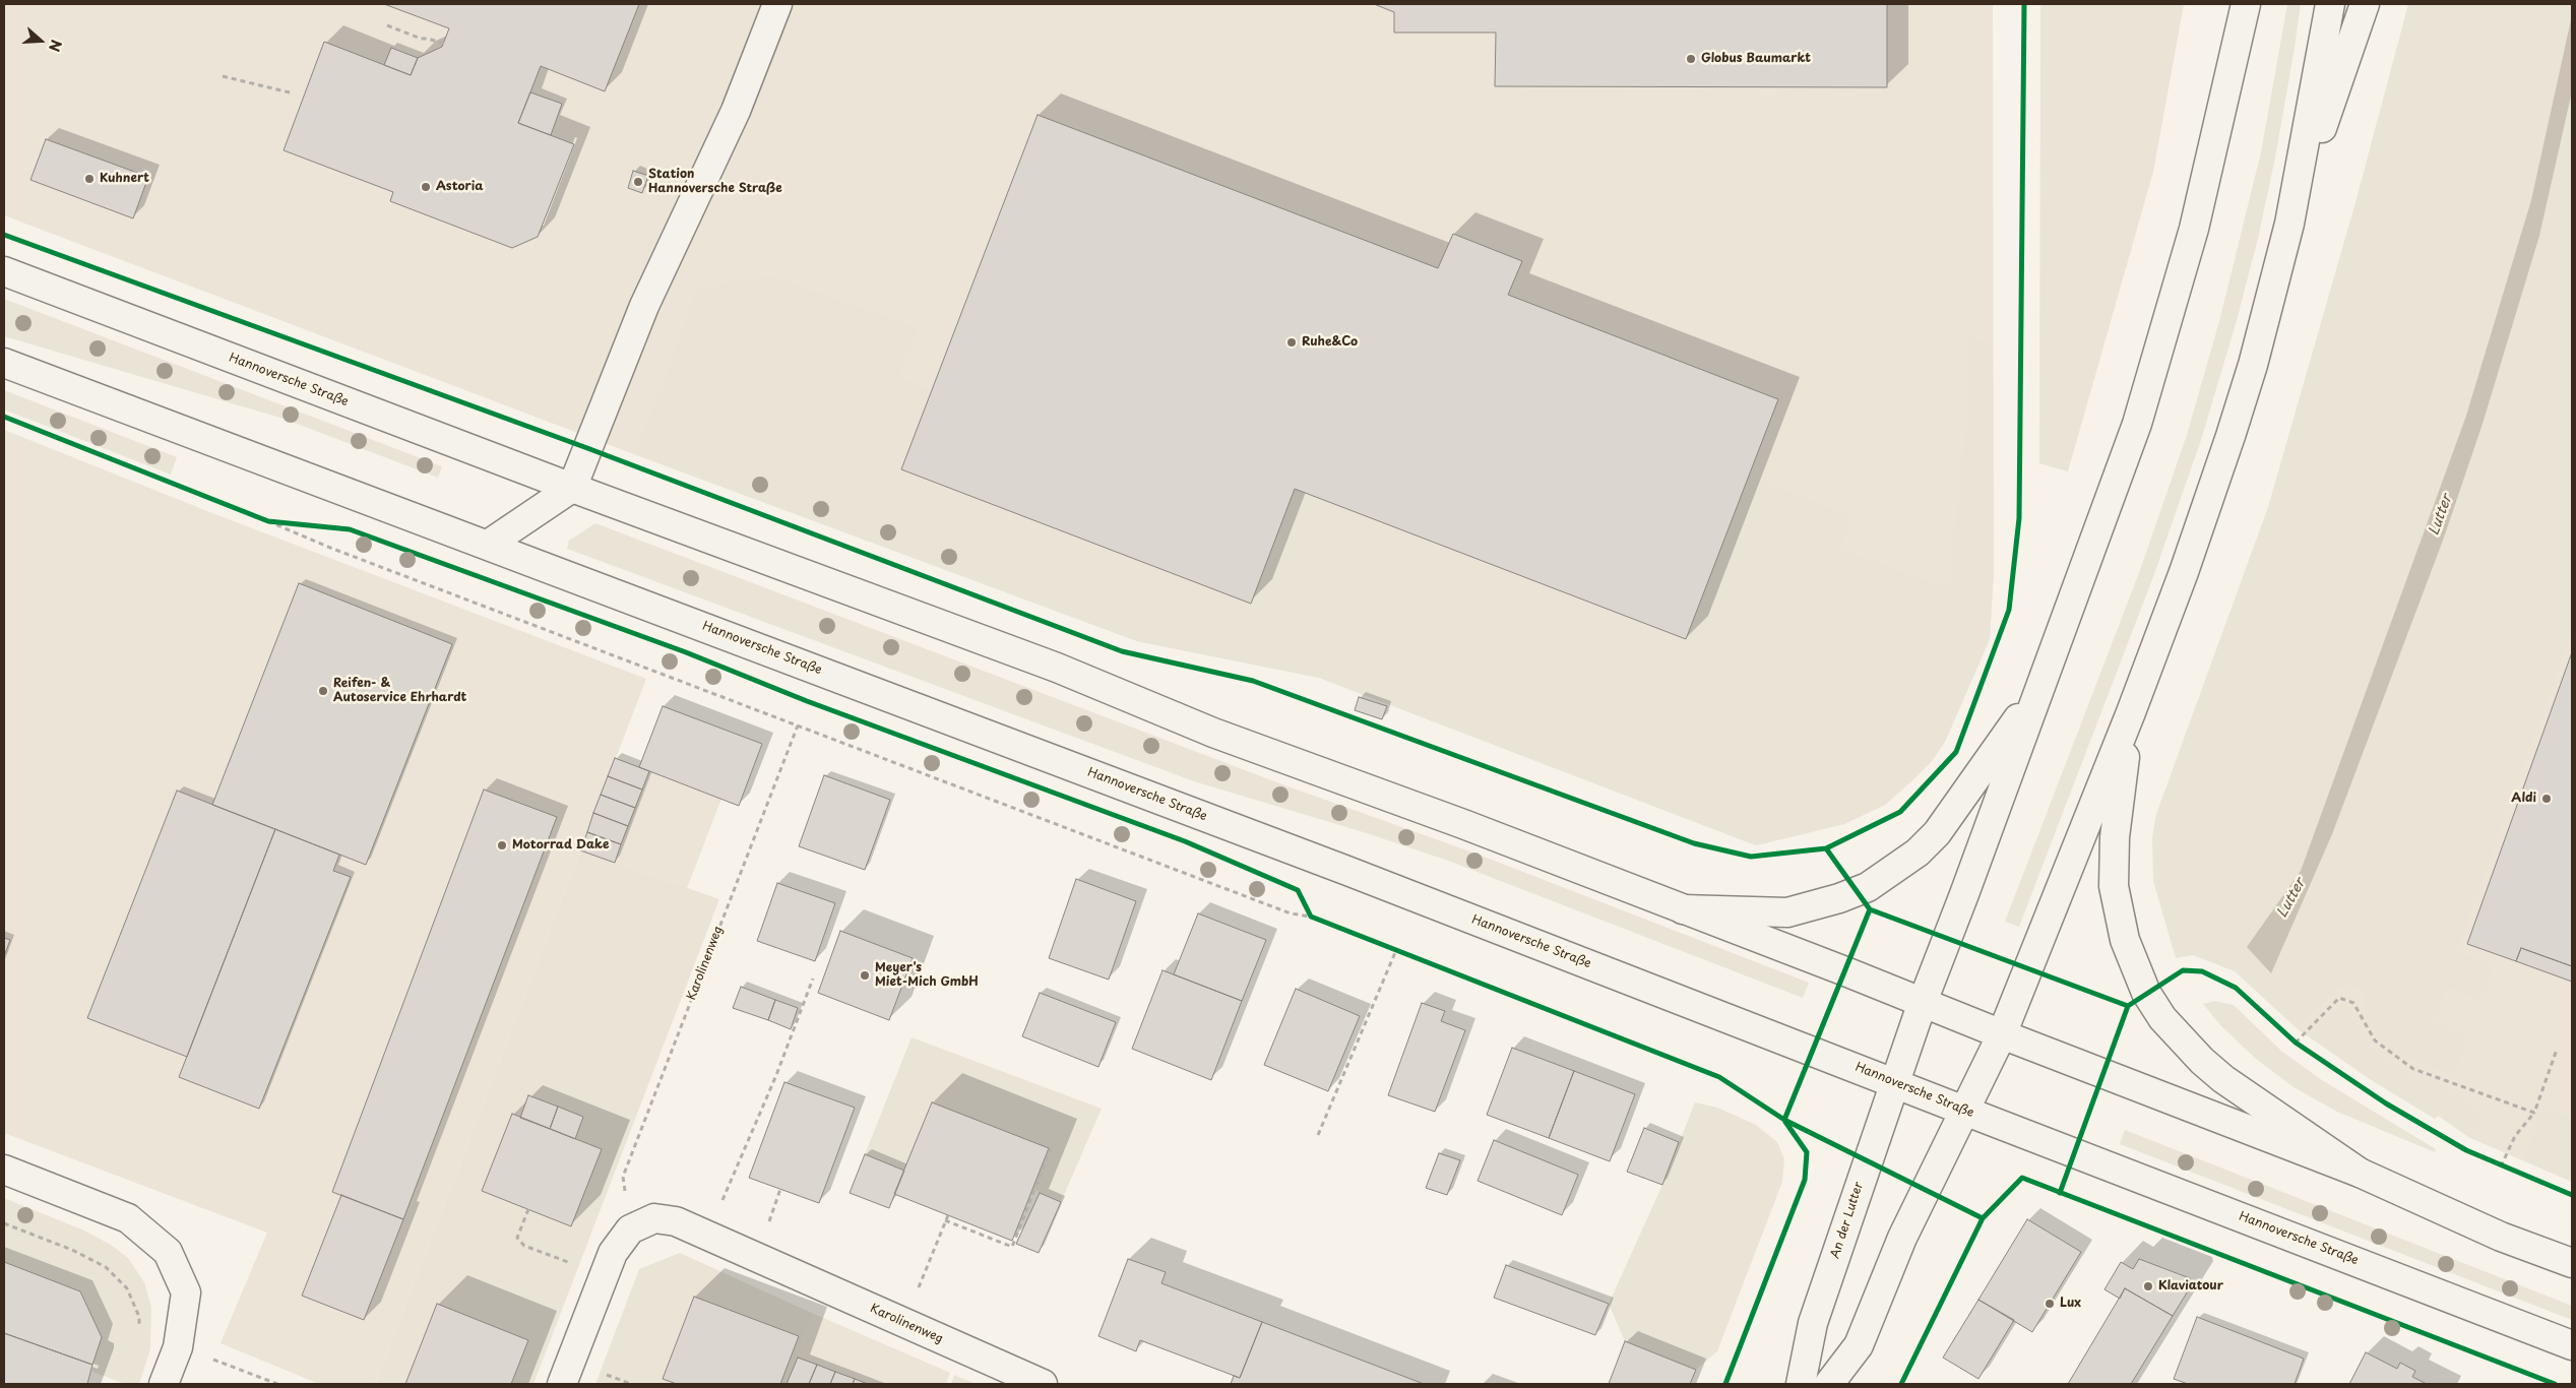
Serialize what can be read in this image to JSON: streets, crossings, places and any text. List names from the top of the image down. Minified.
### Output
{"streets":{"main road":["Hannoversche Straße","Karolinenweg","An der Lutter"]},"crossings":[["Hannoversche Straße","An der Lutter"]],"water":["Lutter"],"places":["Globus Baumarkt","Kuhnert","Station Hannoversche Straße","Astoria","Ruhe&Co","Reifen- & Autoservice Ehrhardt","Aldi","Motorrad Dake","Meyer's Miet-Mich GmbH","Klaviatour","Lux"],"north":"right"}
